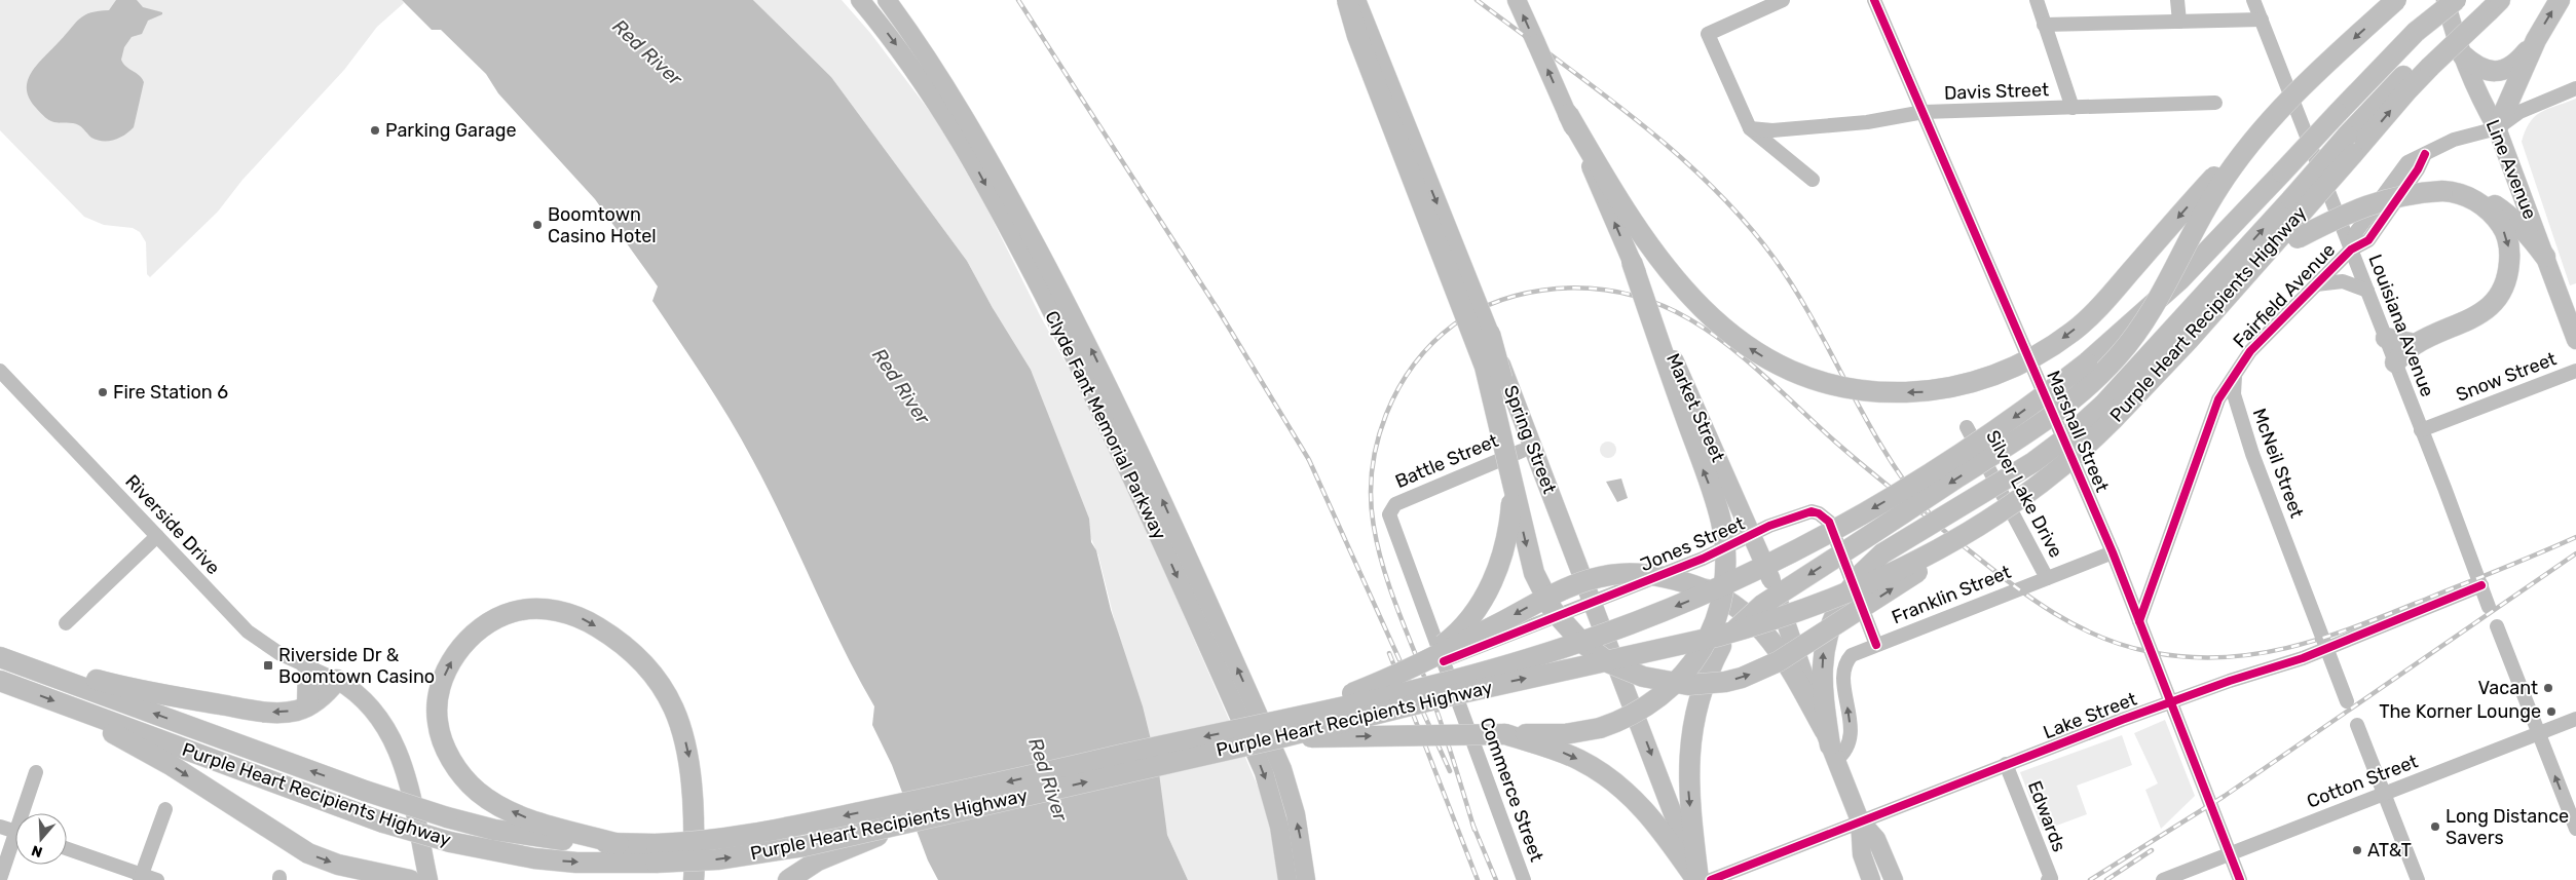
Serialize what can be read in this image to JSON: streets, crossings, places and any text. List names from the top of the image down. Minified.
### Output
{"streets":{"highway":["Purple Heart Recipients Highway"],"main road":["Line Avenue","Market Street","Clyde Fant Memorial Parkway","Spring Street"],"street":["Davis Street","Fairfield Avenue","Louisiana Avenue","Snow Street","Marshall Street","Battle Street","McNeil Street","Silver Lake Drive","Riverside Drive","Jones Street","Franklin Street","Lake Street","Cotton Street","Commerce Street","Edwards"]},"crossings":[["Davis Street","Marshall Street"],["Line Avenue","Fairfield Avenue"],["Line Avenue","Purple Heart Recipients Highway"],["Fairfield Avenue","Louisiana Avenue"],["Fairfield Avenue","McNeil Street"],["Louisiana Avenue","Snow Street"],["Louisiana Avenue","Lake Street"],["Market Street","Franklin Street"],["Market Street","Lake Street"],["Marshall Street","Franklin Street"],["Marshall Street","Lake Street"],["Marshall Street","Cotton Street"],["Spring Street","Jones Street"],["Battle Street","Commerce Street"],["McNeil Street","Lake Street"],["Silver Lake Drive","Franklin Street"],["Jones Street","Franklin Street"],["Jones Street","Commerce Street"],["Lake Street","Edwards"]],"one_way":["Spring Street"],"water":["Red River"],"places":{"other":["Parking Garage","Boomtown Casino Hotel","Fire Station 6","Vacant","The Korner Lounge","Long Distance Savers","AT&T"],"transit":["Riverside Dr & Boomtown Casino"]},"north":"bottom"}
